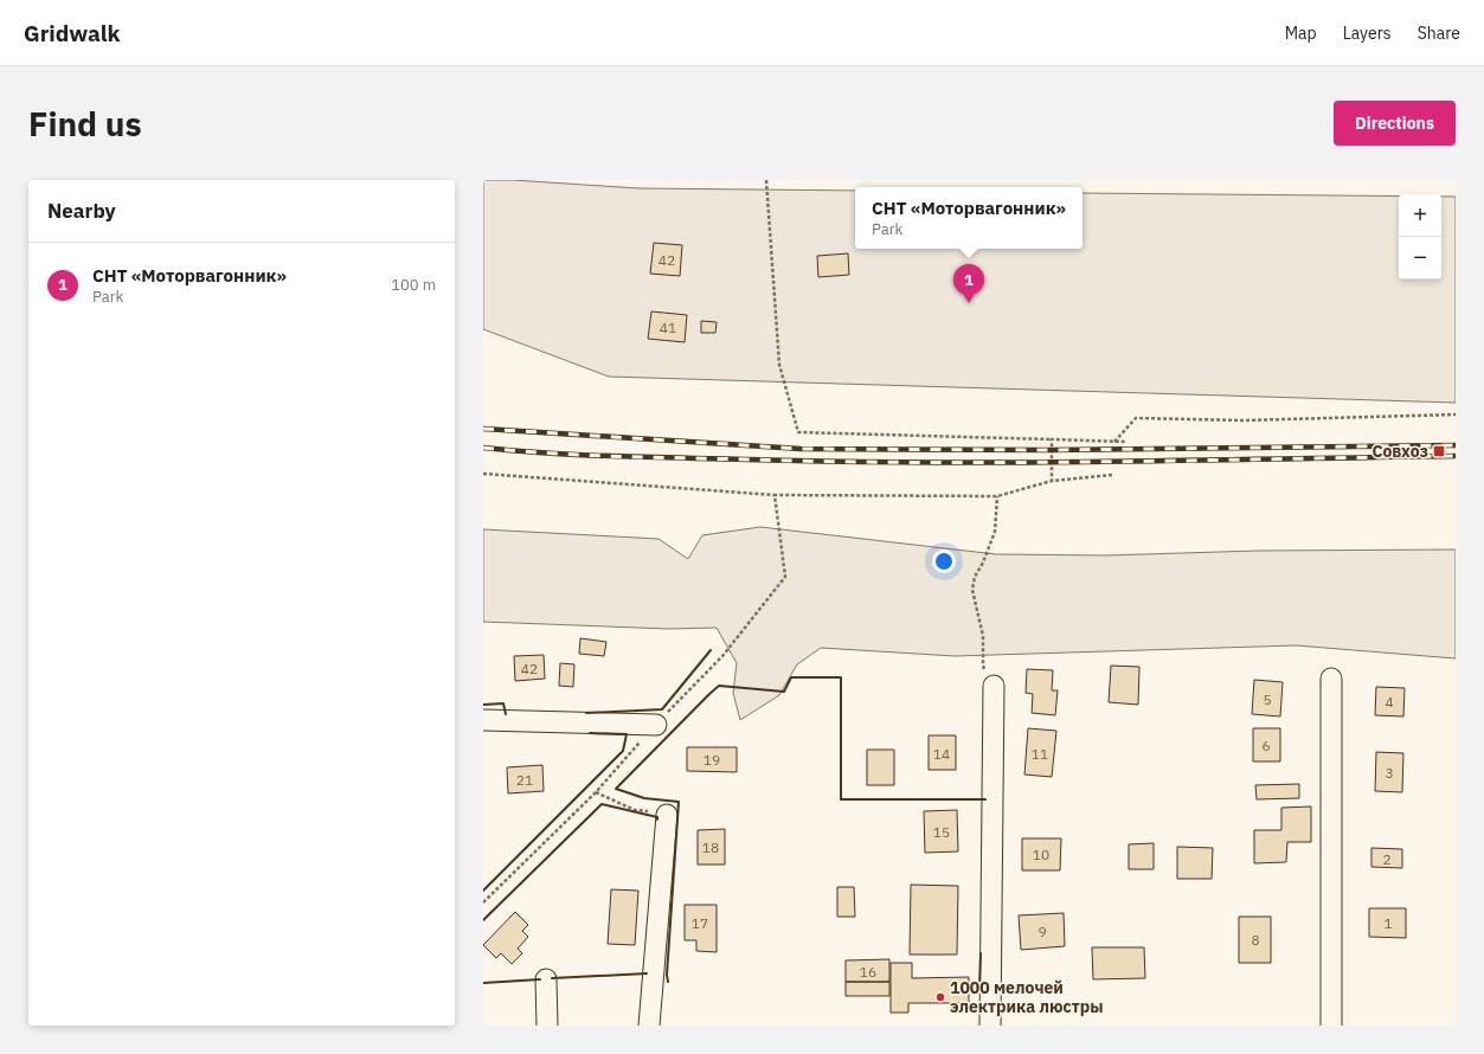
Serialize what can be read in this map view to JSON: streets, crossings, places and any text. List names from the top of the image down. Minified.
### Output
{"places":{"transit":["Совхоз"],"other":["1000 мелочей электрика люстры"]},"house_numbers":["42","41","42","5","4","6","14","11","19","3","21","15","18","10","2","17","1","9","8","16"],"page":{"header":"Gridwalk","nav":["Map","Layers","Share"],"buttons":"Directions","title":"Find us","heading":"Nearby","popup":["СНТ «Моторвагонник»","Park"],"map_buttons":["+","−"],"list":[{"mark":"1","name":"СНТ «Моторвагонник»","note":"Park","value":"100 m"}],"pins":"1"}}
